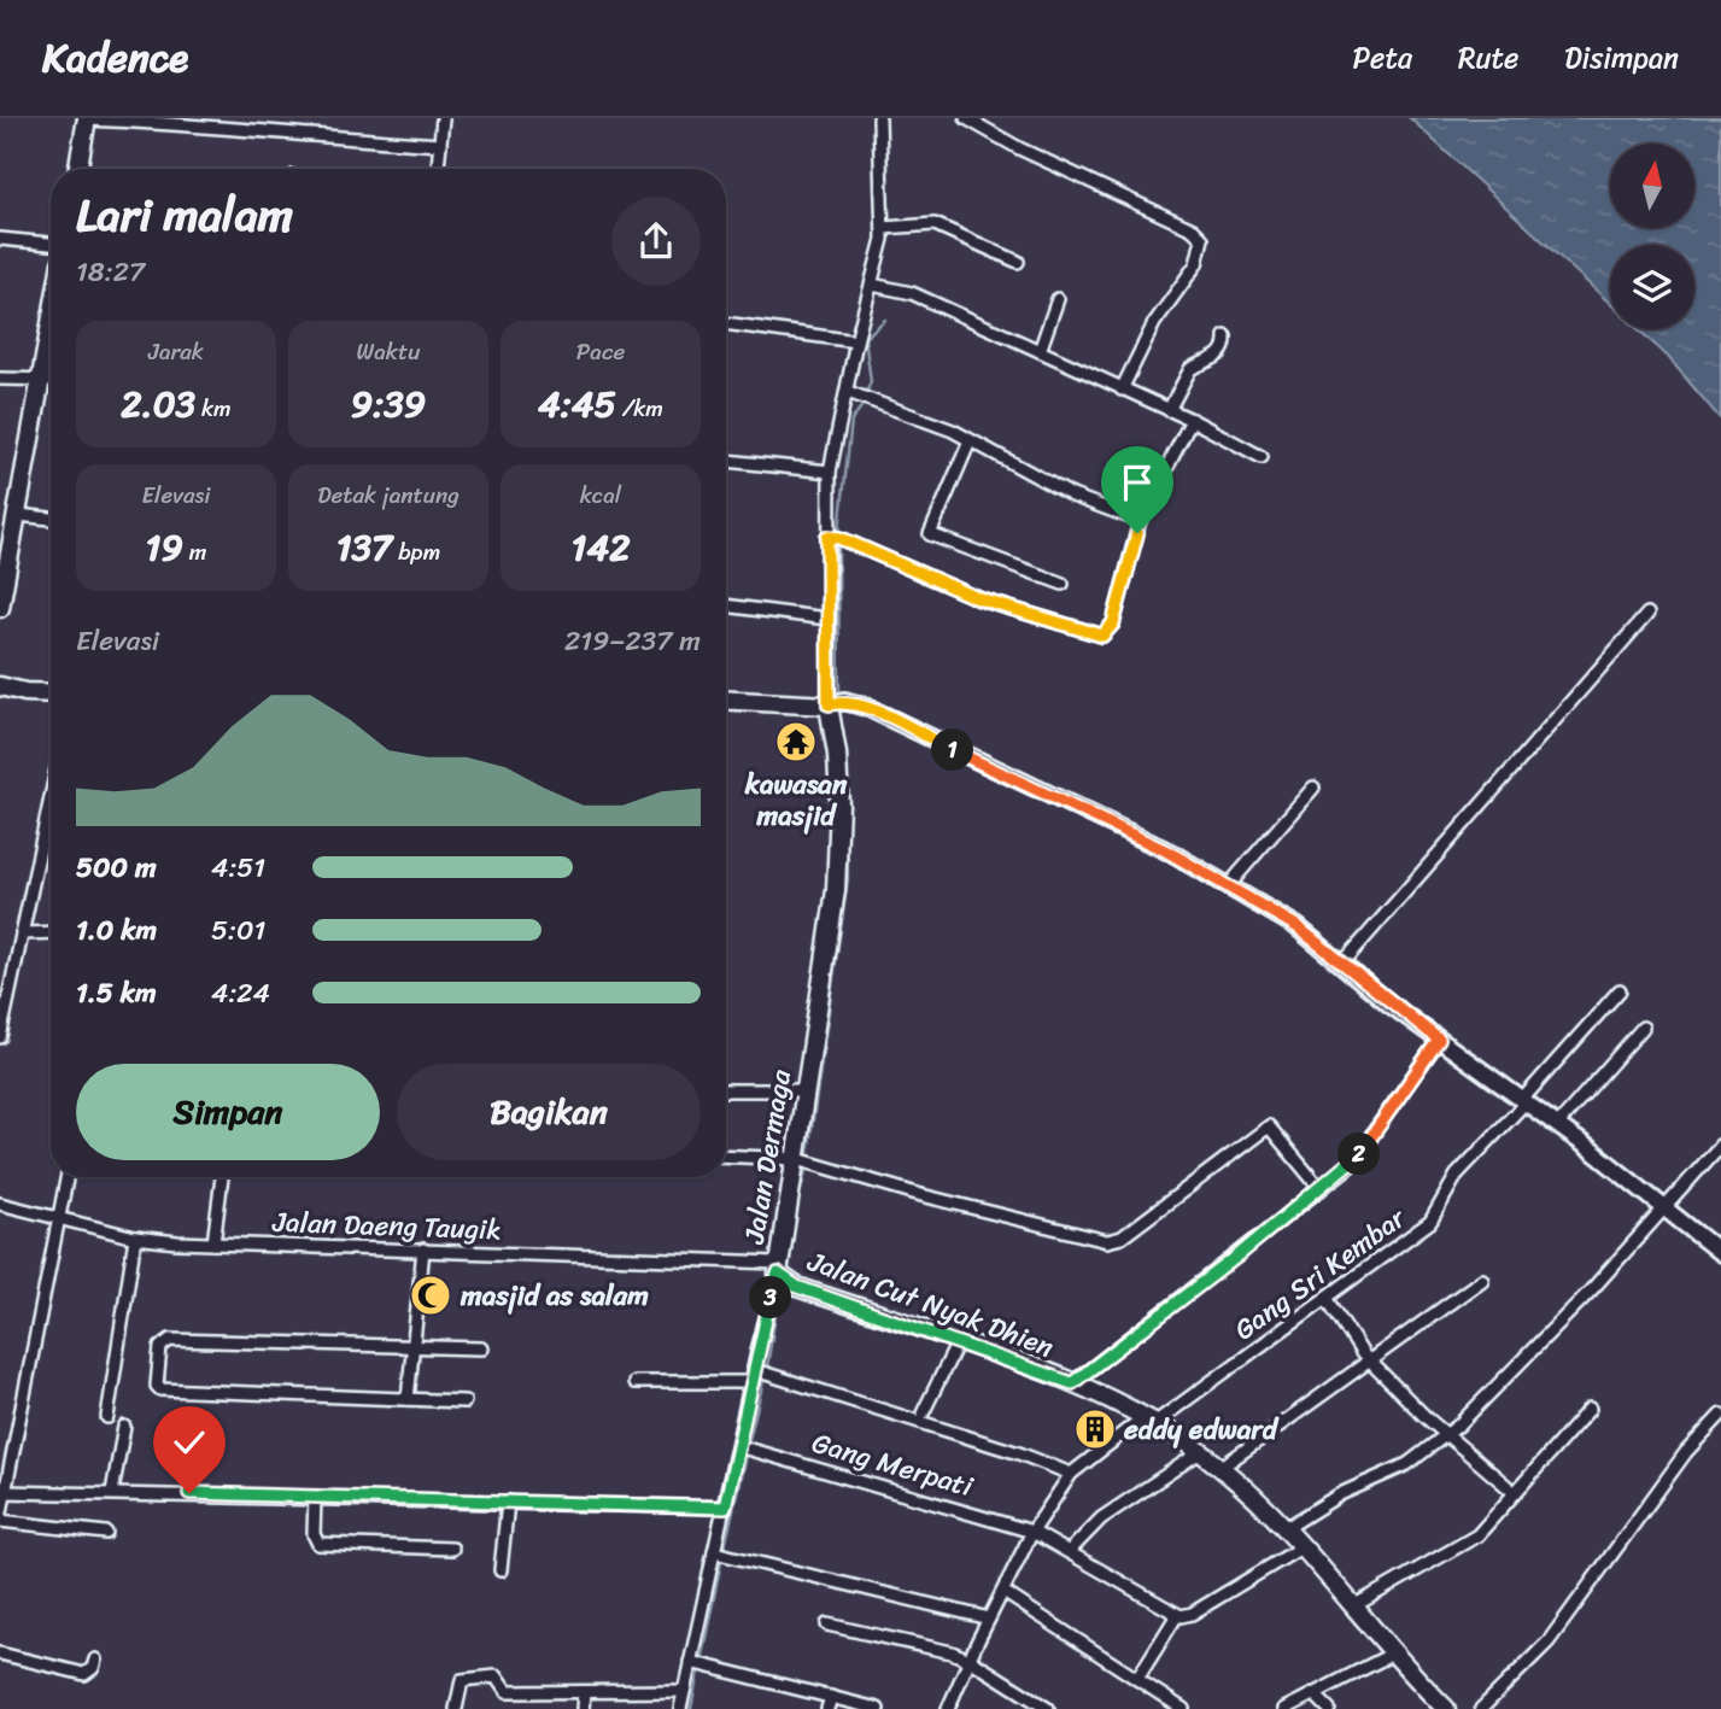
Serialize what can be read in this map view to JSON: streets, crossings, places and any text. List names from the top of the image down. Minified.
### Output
{"streets":{"main road":["Jalan Dermaga","Jalan Cut Nyak Dhien"],"street":["Jalan Daeng Taugik","Gang Sri Kembar","Gang Merpati"]},"crossings":[["Jalan Dermaga","Jalan Daeng Taugik"],["Jalan Dermaga","Jalan Cut Nyak Dhien"],["Jalan Dermaga","Gang Merpati"],["Jalan Daeng Taugik","Jalan Cut Nyak Dhien"],["Gang Sri Kembar","Jalan Cut Nyak Dhien"],["Gang Sri Kembar","Gang Merpati"]],"places":{"temple":["kawasan masjid"],"mosque":["masjid as salam"],"building":["eddy edward"]},"north":"top","page":{"header":"Kadence","nav":["Peta","Rute","Disimpan"],"heading":["Lari malam","18:27"],"stats":[["Jarak","2.03 km"],["Waktu","9:39"],["Pace","4:45 /km"],["Elevasi","19 m"],["Detak jantung","137 bpm"],["kcal","142"]],"chart":["Elevasi","219–237 m"],"pins":["1","2","3"],"list":[{"name":"500 m","note":"4:51"},{"name":"1.0 km","note":"5:01"},{"name":"1.5 km","note":"4:24"}],"buttons":["Simpan","Bagikan"]}}
